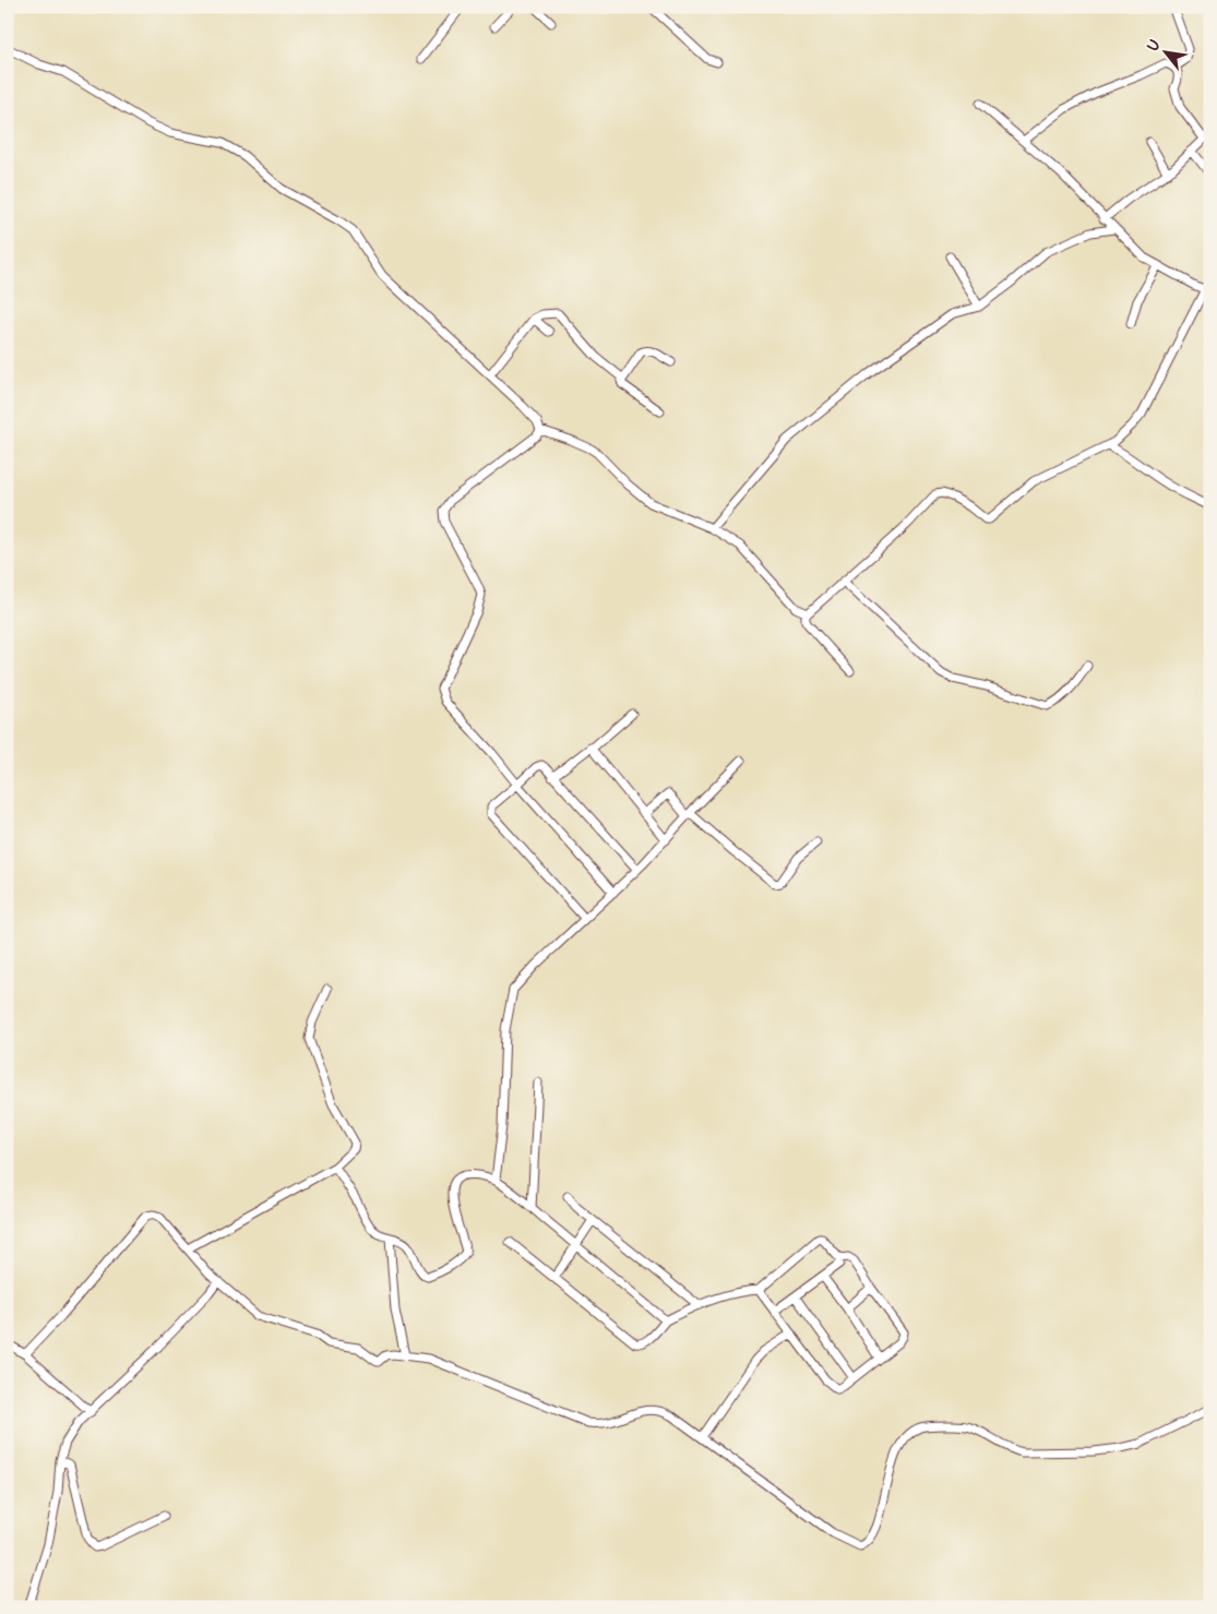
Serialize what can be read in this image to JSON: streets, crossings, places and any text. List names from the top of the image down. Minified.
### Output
{"north":"top left"}
